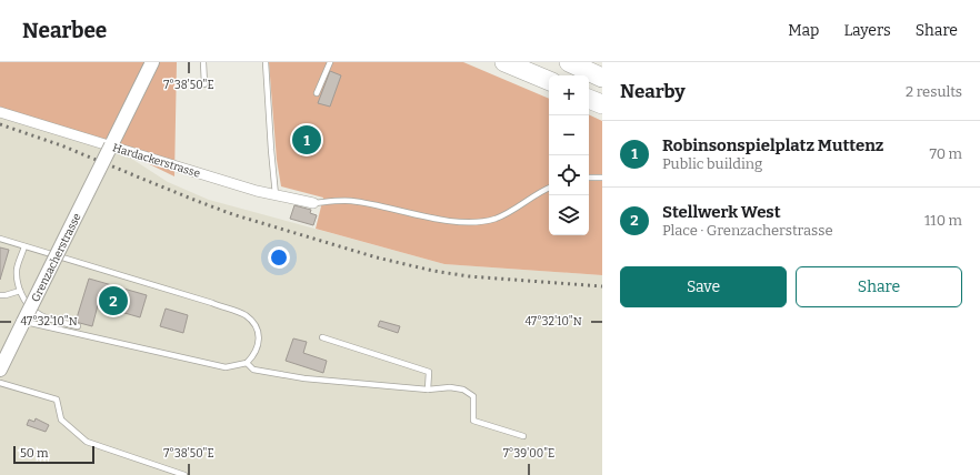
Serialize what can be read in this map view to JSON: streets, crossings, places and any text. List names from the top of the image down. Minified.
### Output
{"streets":{"street":["Hardackerstrasse","Grenzacherstrasse"]},"crossings":[["Hardackerstrasse","Grenzacherstrasse"]],"scale_bar":"50 m","page":{"header":"Nearbee","nav":["Map","Layers","Share"],"heading":["Nearby","2 results"],"map_buttons":["+","−"],"list":[{"mark":"1","name":"Robinsonspielplatz Muttenz","note":"Public building","value":"70 m"},{"mark":"2","name":"Stellwerk West","note":"Place · Grenzacherstrasse","value":"110 m"}],"pins":["1","2"],"buttons":["Save","Share"],"scale":"50 m"},"coordinates":["7°38'50\"E","47°32'10\"N","7°39'00\"E"]}
